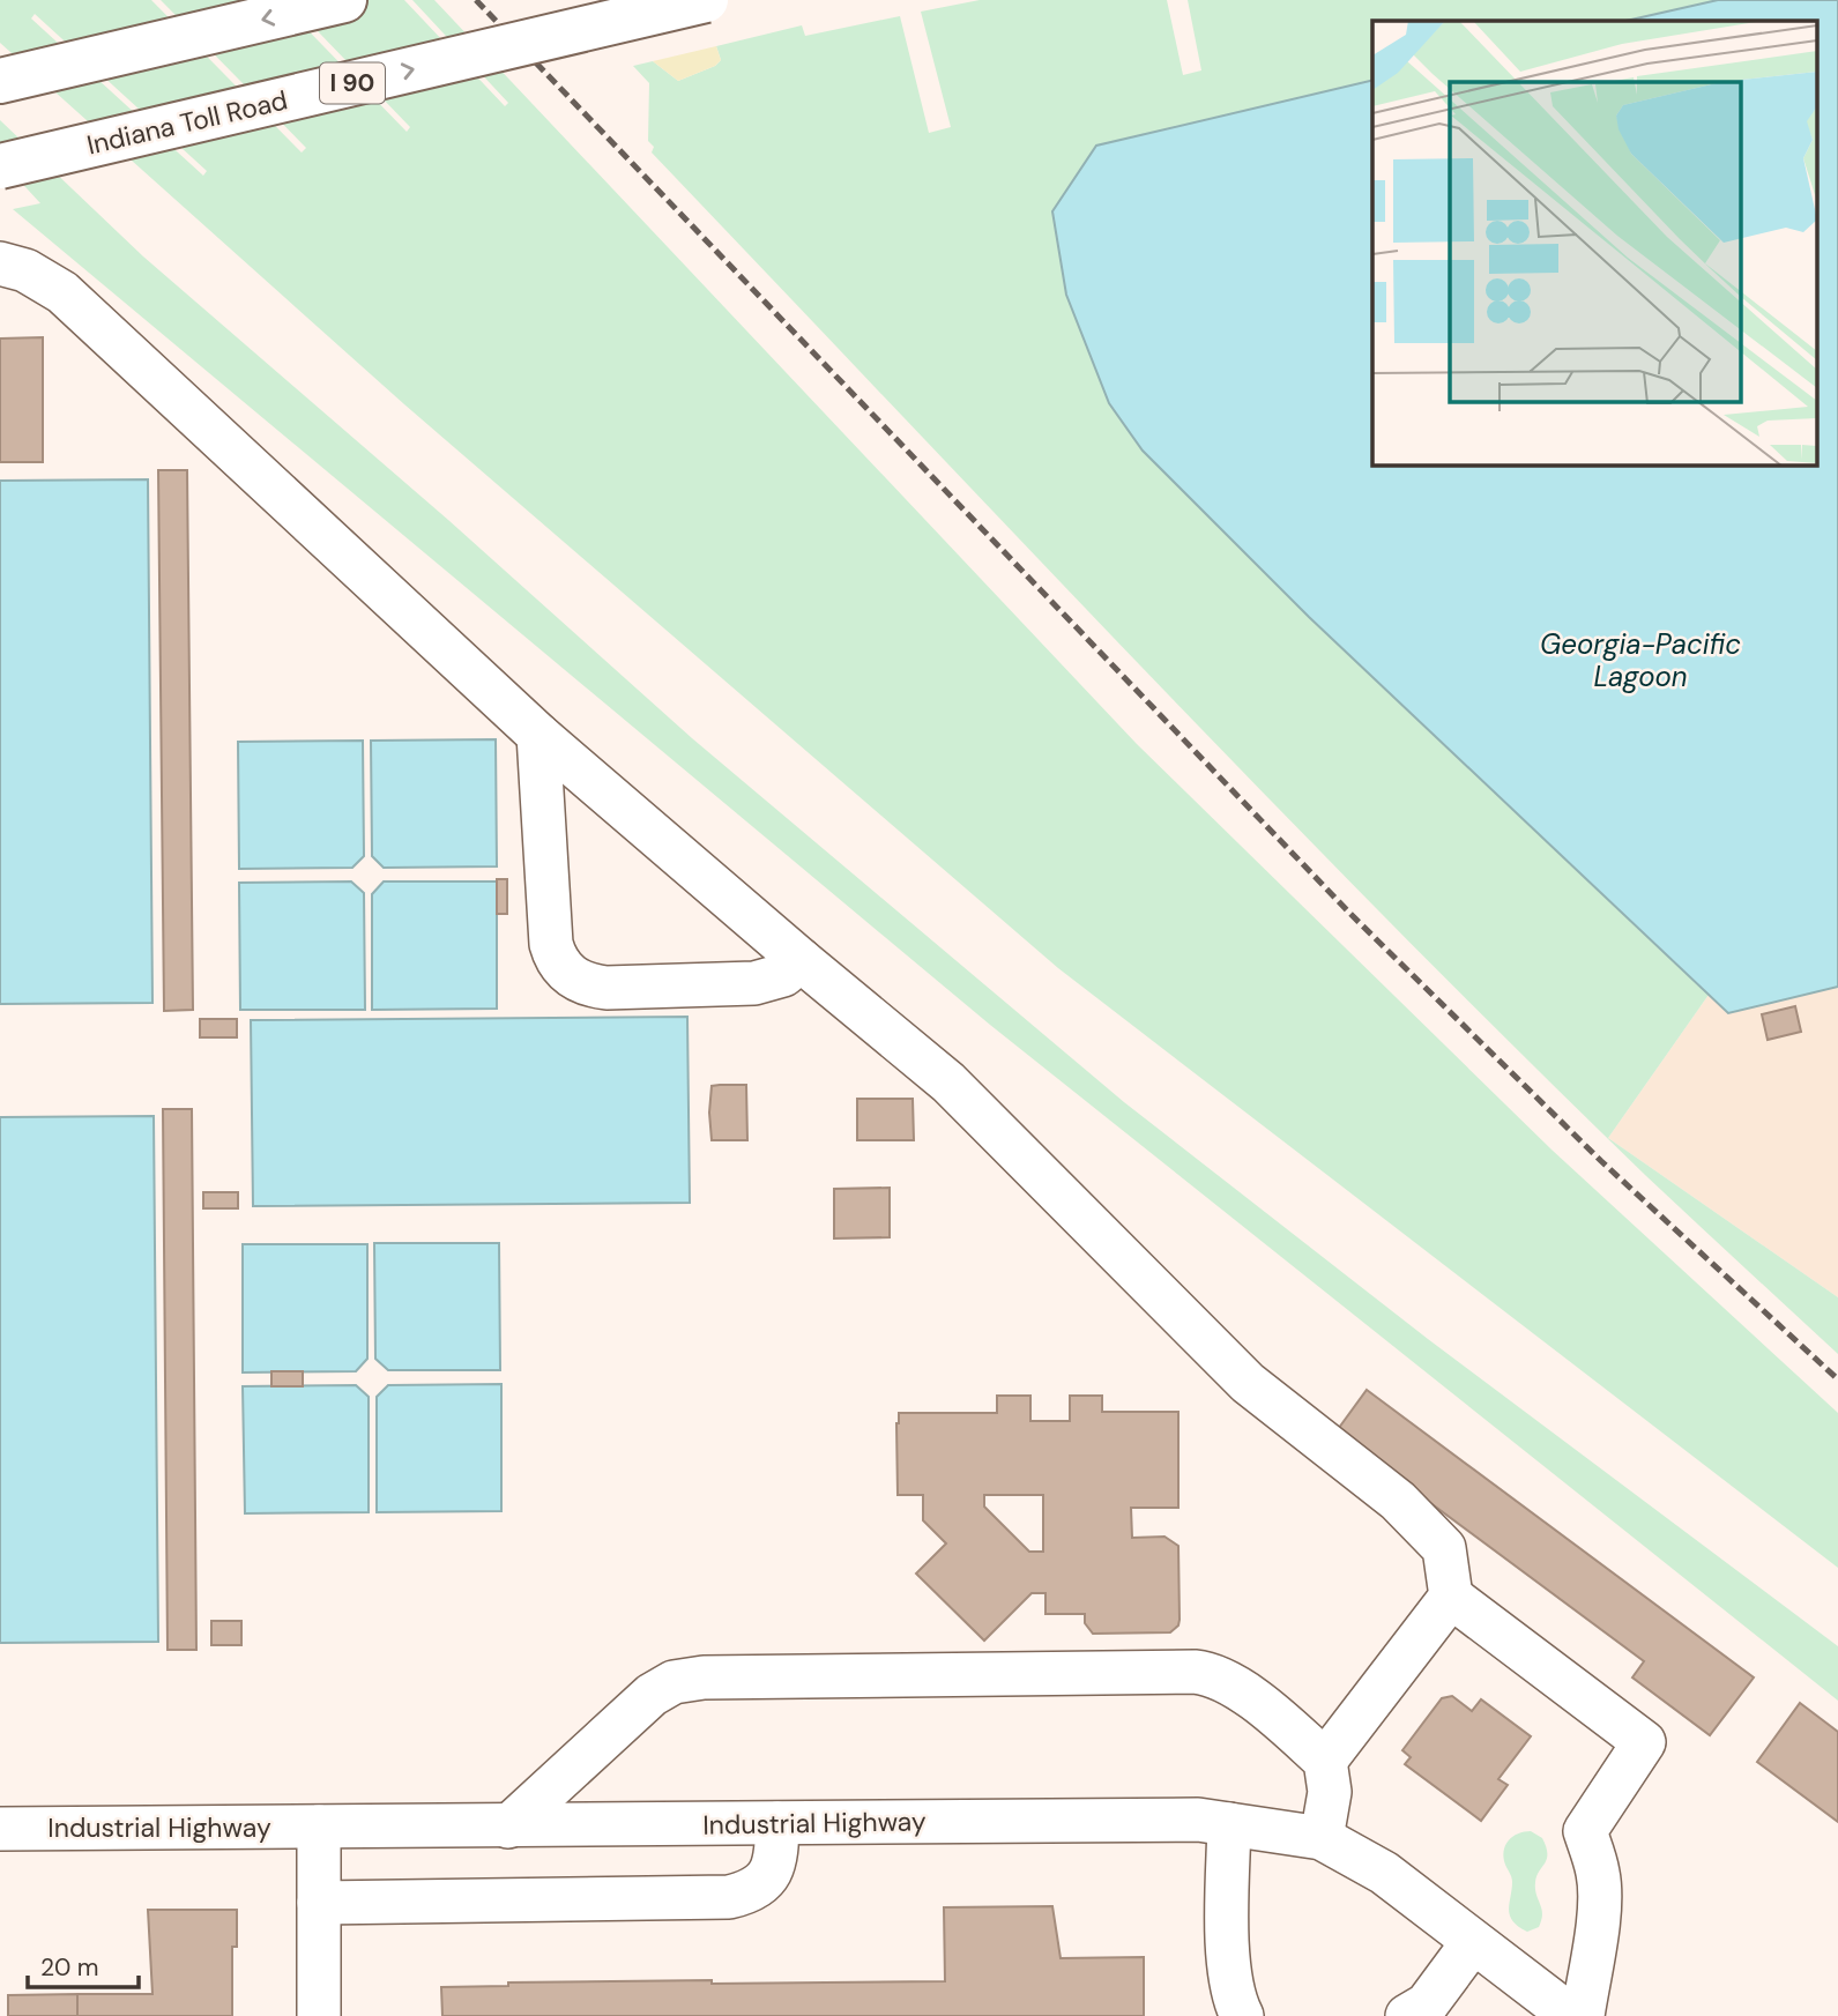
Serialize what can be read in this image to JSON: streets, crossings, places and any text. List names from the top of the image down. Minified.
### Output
{"streets":{"highway":["I 90","Indiana Toll Road"],"street":["Industrial Highway"]},"water":["Georgia-Pacific Lagoon"],"scale_bar":"20 m"}
